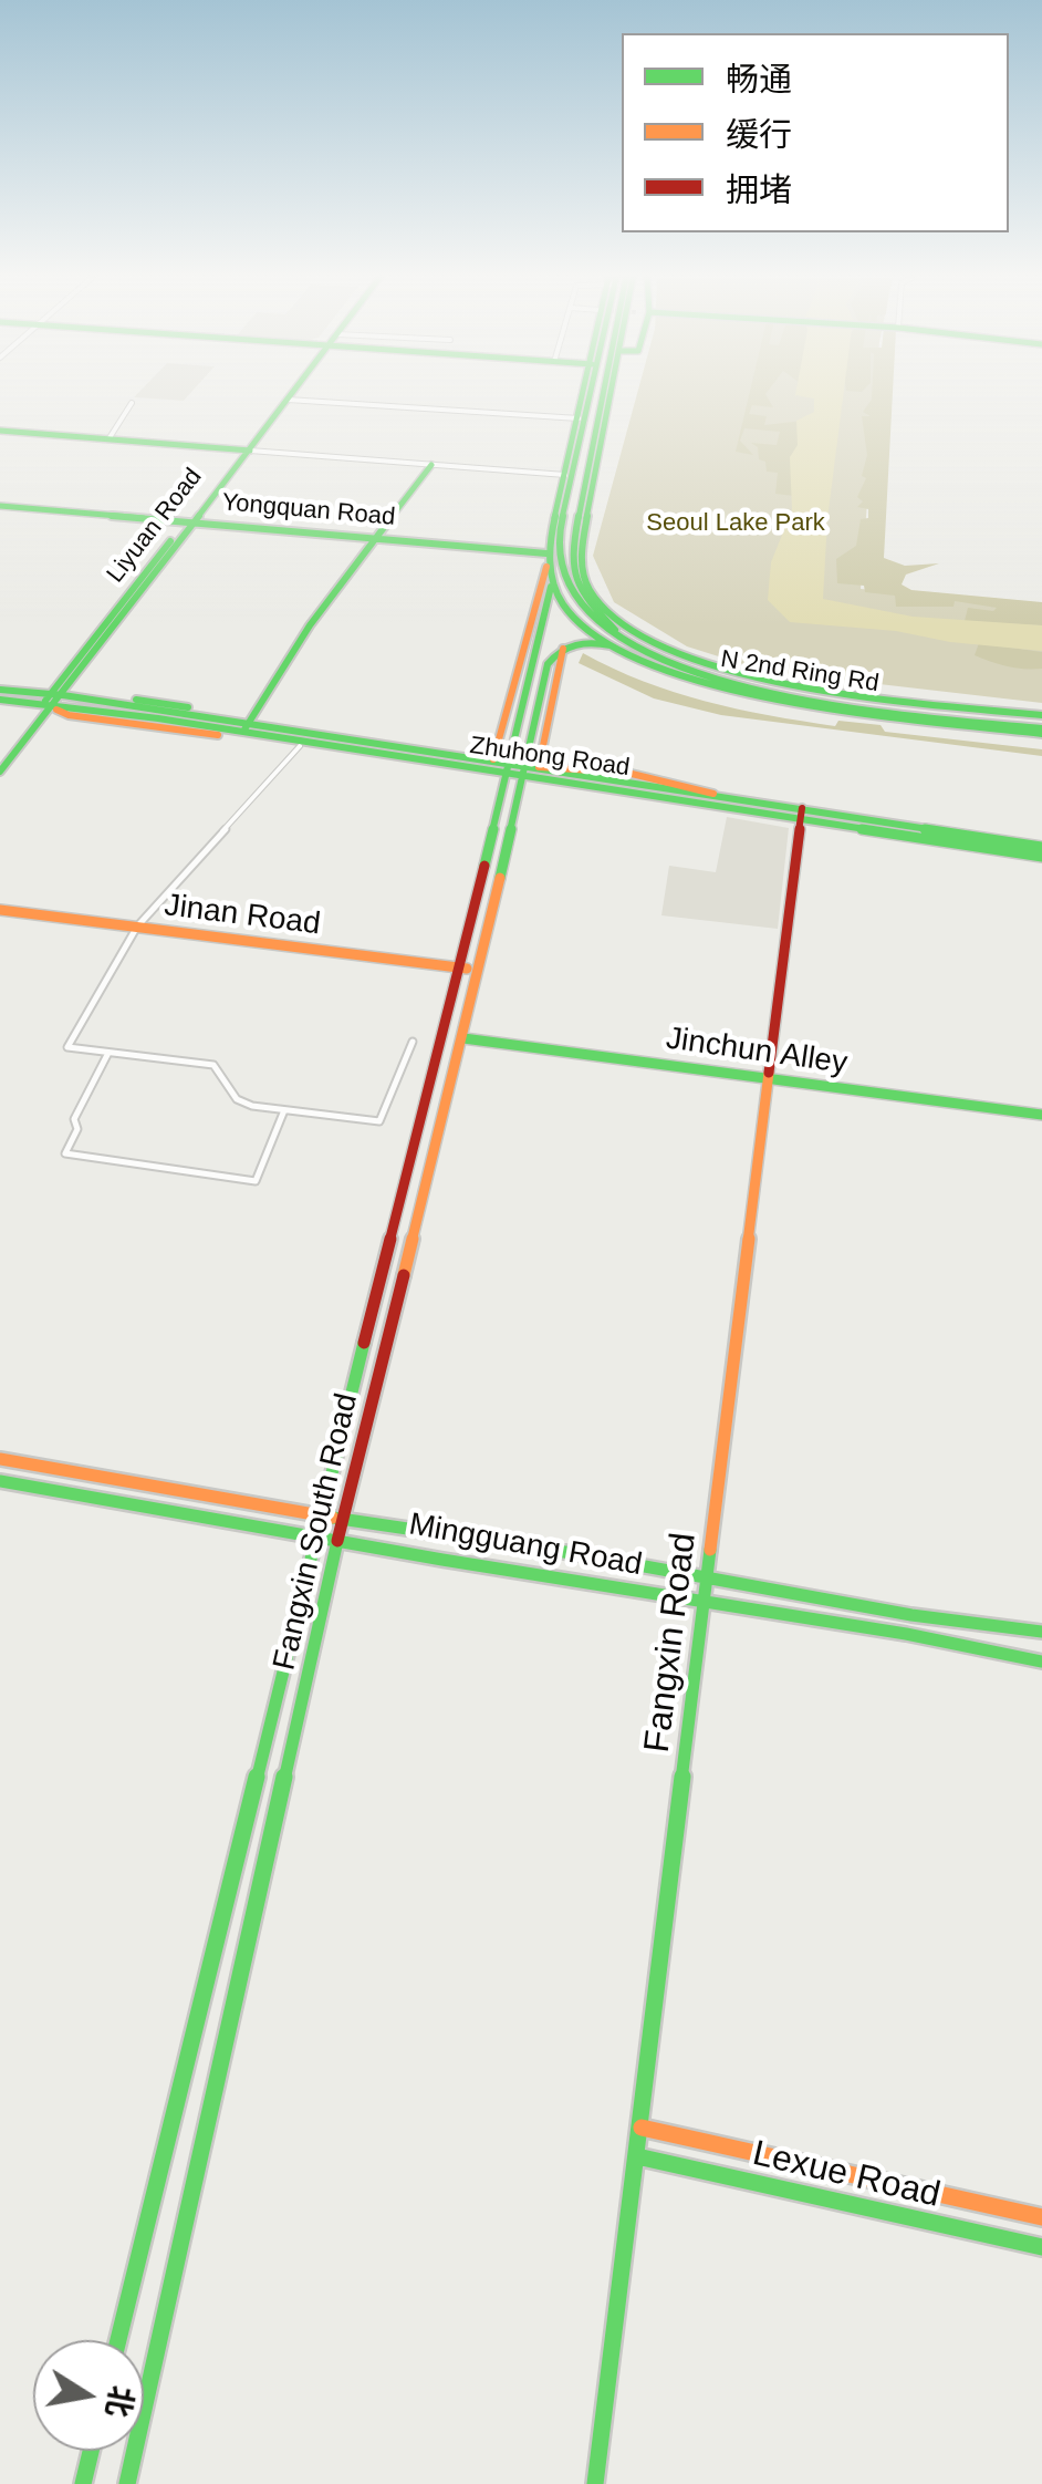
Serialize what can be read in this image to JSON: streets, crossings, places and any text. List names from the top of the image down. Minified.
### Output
{"streets":{"main road":["Yongquan Road","Liyuan Road","N 2nd Ring Rd","Zhuhong Road","Jinan Road","Jinchun Alley","Fangxin South Road","Mingguang Road","Fangxin Road","Lexue Road"]},"crossings":[["Yongquan Road","Liyuan Road"],["Liyuan Road","Zhuhong Road"],["Zhuhong Road","Fangxin South Road"],["Zhuhong Road","Fangxin Road"],["Jinan Road","Fangxin South Road"],["Jinchun Alley","Fangxin South Road"],["Jinchun Alley","Fangxin Road"],["Fangxin South Road","Mingguang Road"],["Mingguang Road","Fangxin Road"],["Fangxin Road","Lexue Road"]],"parks":["Seoul Lake Park"],"legend":["畅通","缓行","拥堵"],"north":"right"}
